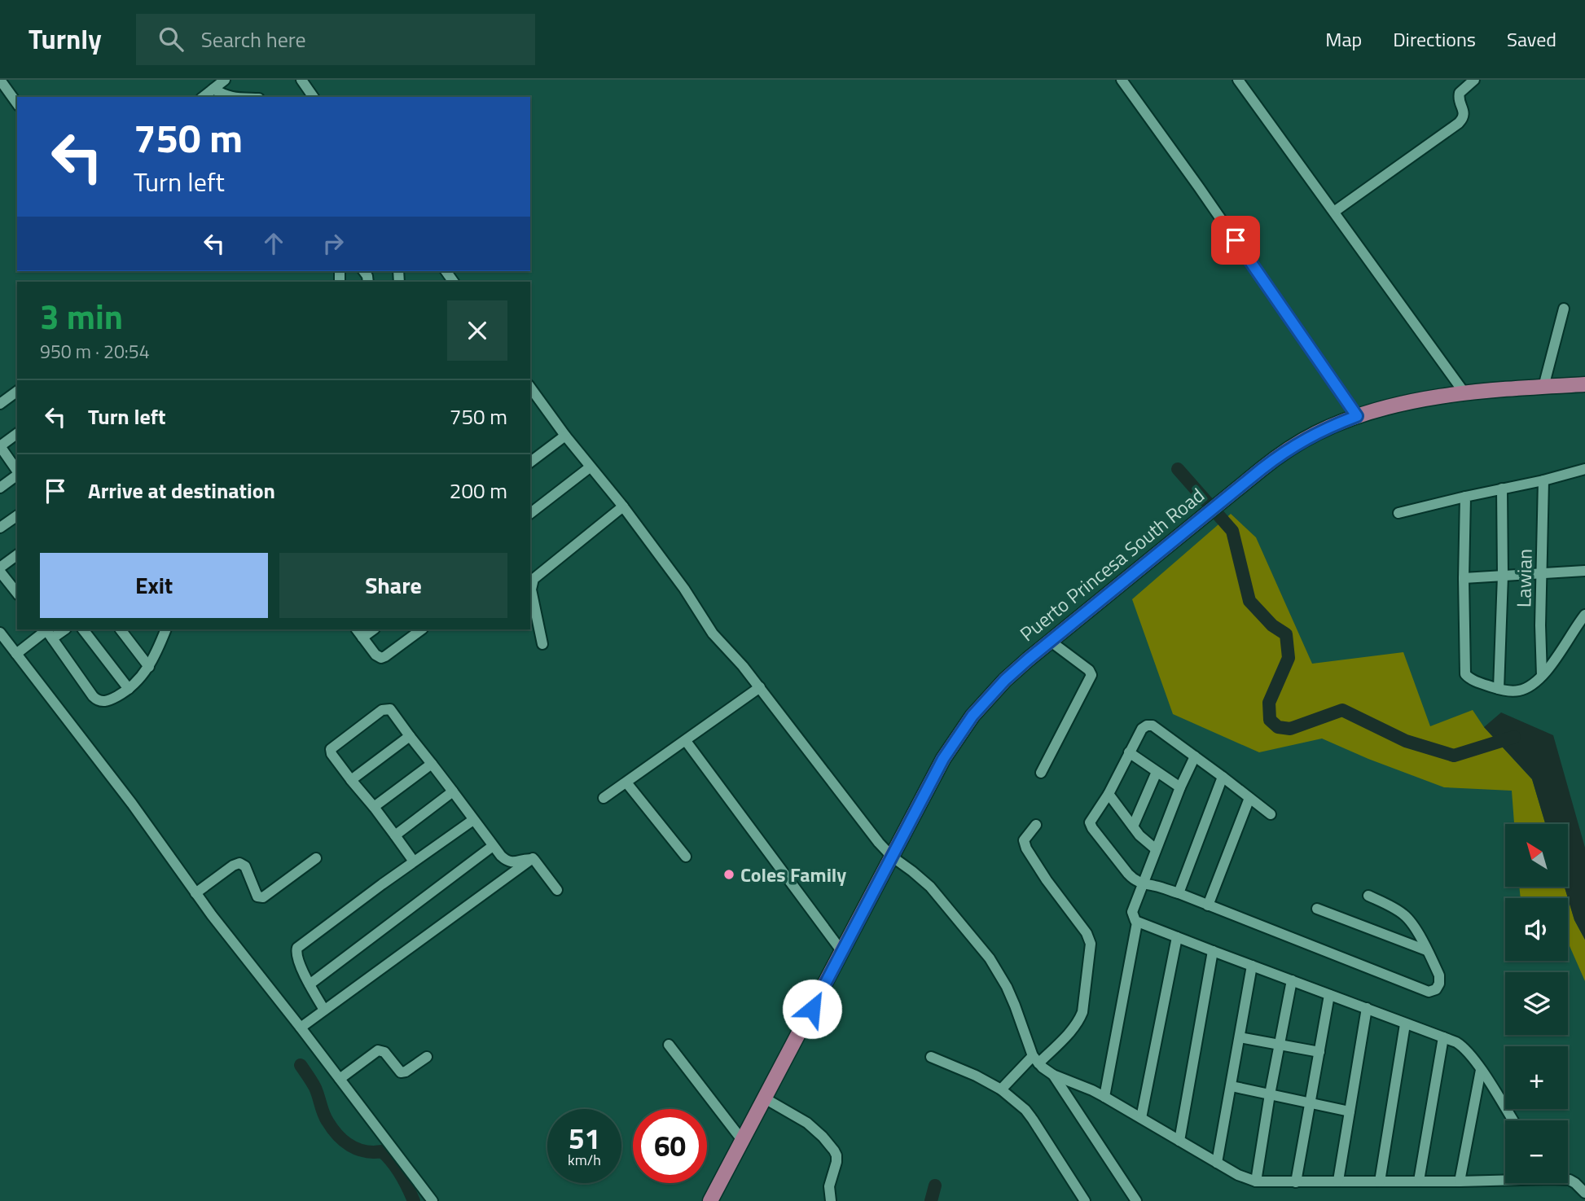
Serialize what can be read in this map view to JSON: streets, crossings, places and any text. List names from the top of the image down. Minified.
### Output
{"streets":{"main road":["Puerto Princesa South Road"],"street":["Lawian"]},"places":["Coles Family"],"north":"top left","page":{"header":"Turnly","search":"Search here","nav":["Map","Directions","Saved"],"turn":["750 m","Turn left"],"heading":["3 min","950 m · 20:54"],"list":[{"name":"Turn left","value":"750 m"},{"name":"Arrive at destination","value":"200 m"}],"buttons":["Exit","Share"],"map_buttons":["+","−"],"speed":"51 km/h","limit":"60"}}
